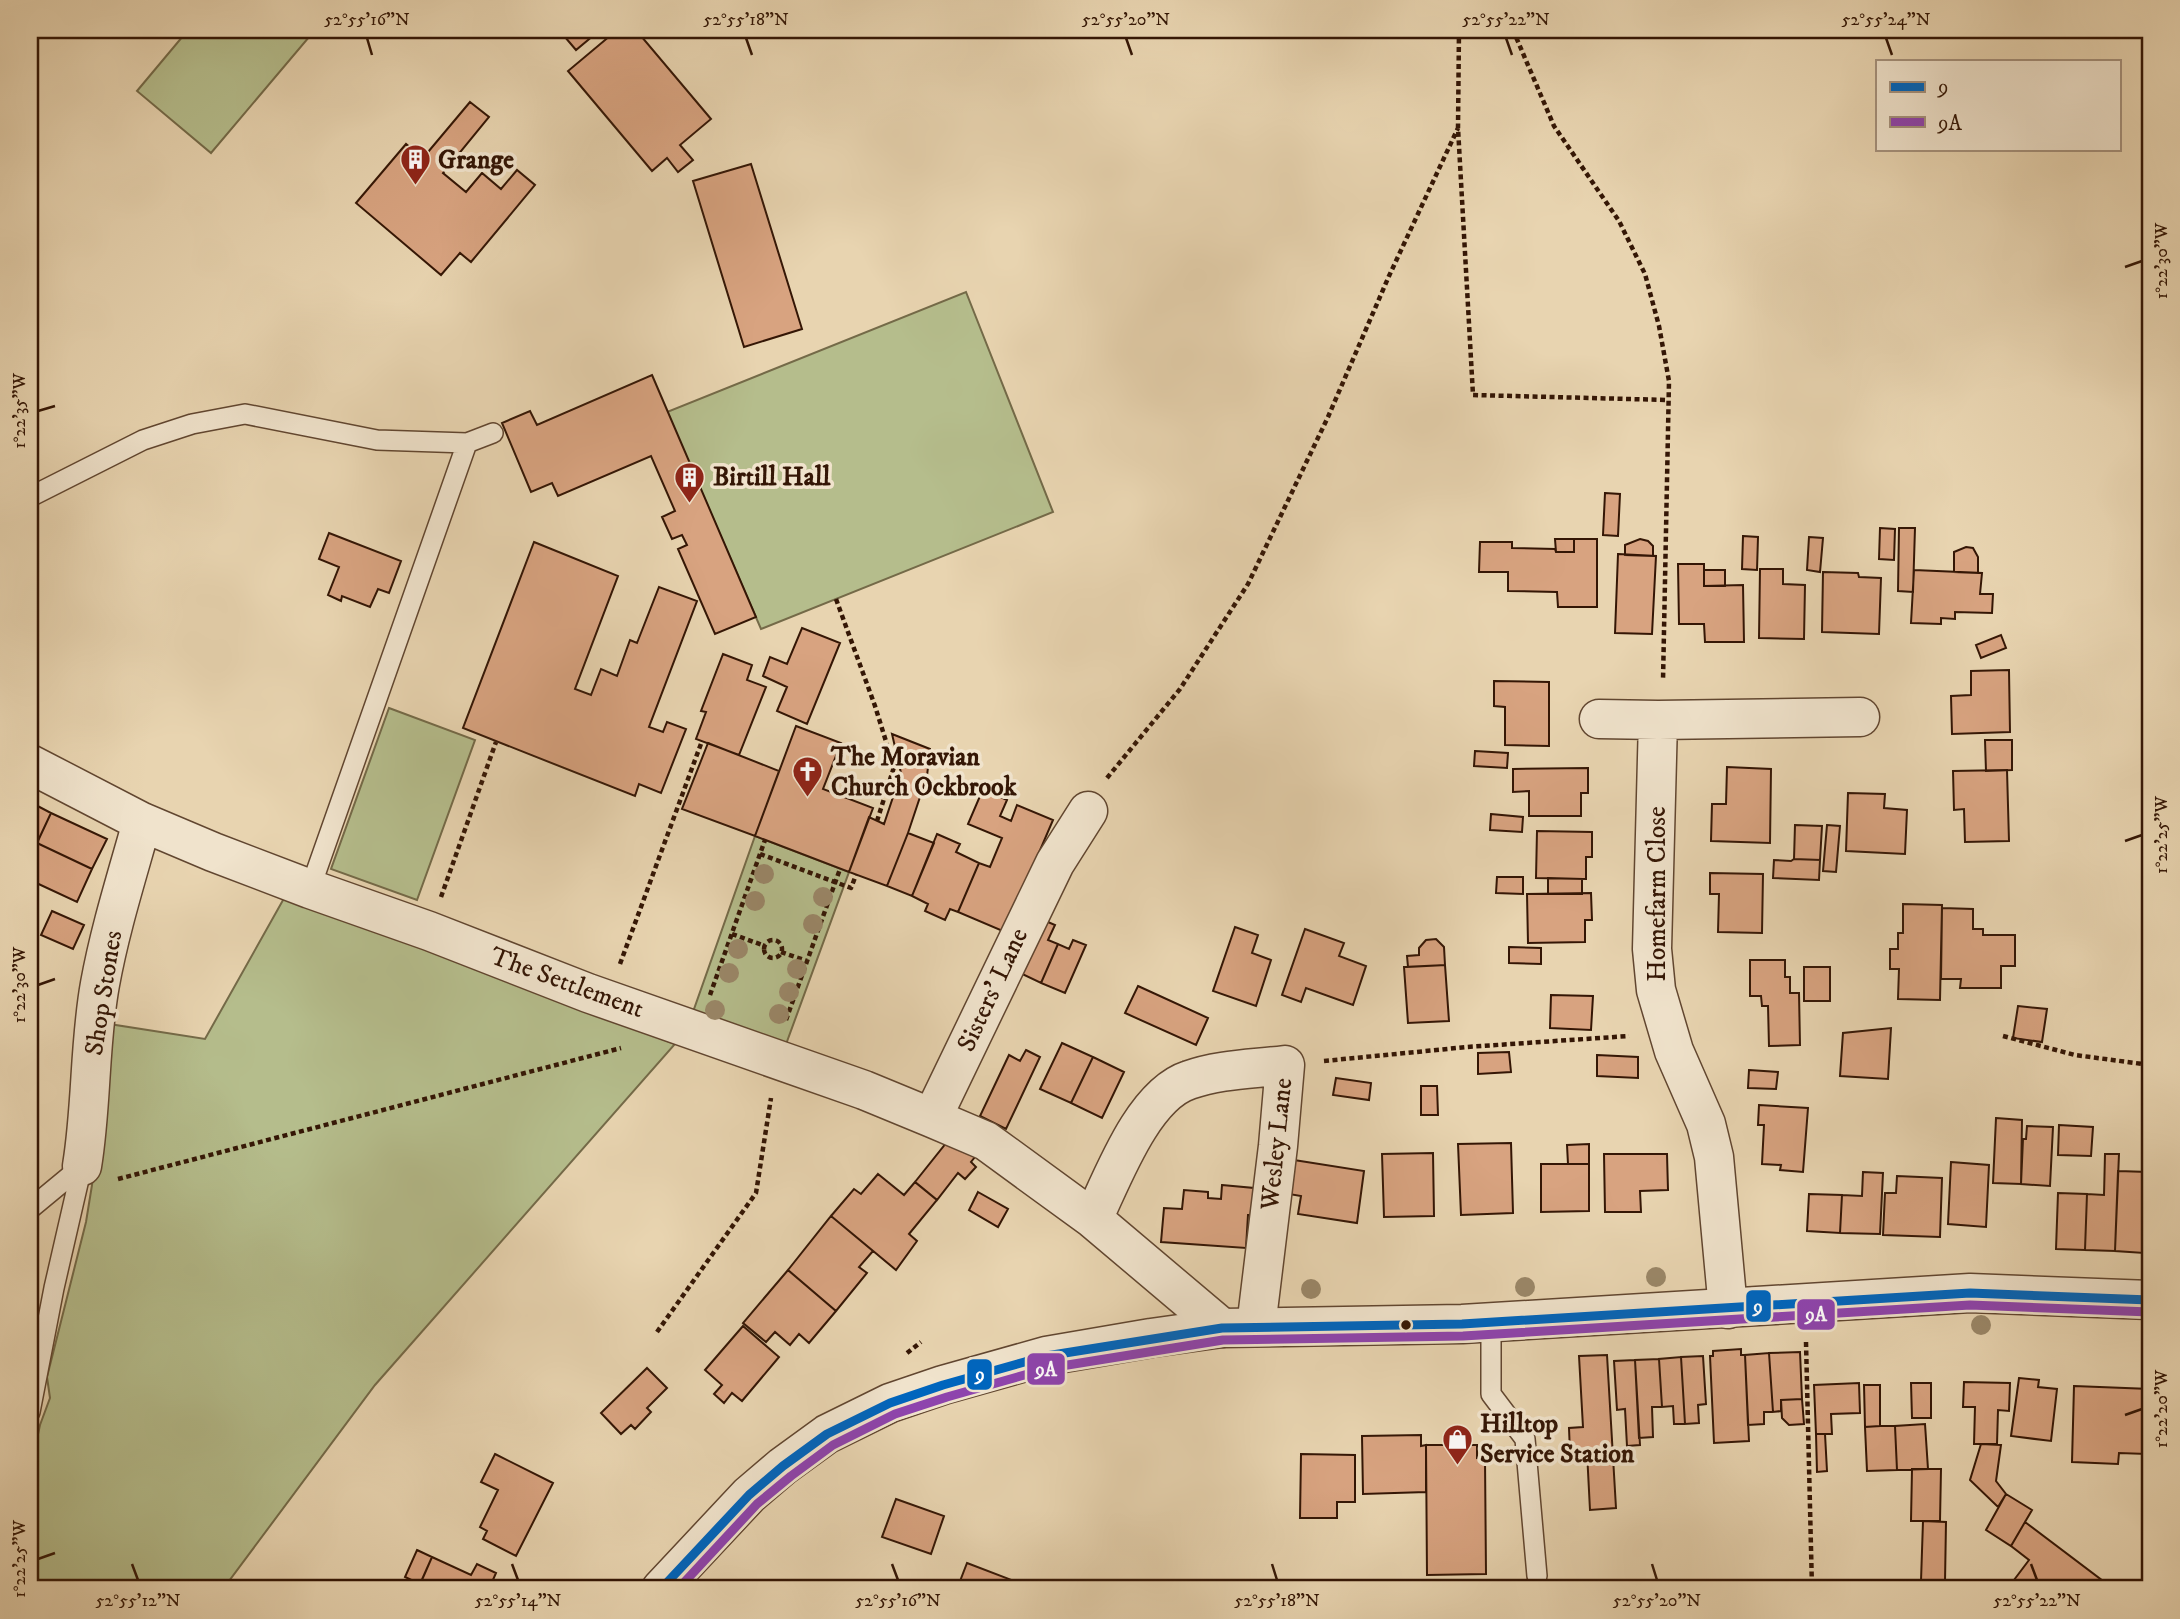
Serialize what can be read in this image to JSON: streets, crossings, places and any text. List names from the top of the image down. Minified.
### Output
{"streets":{"street":["Homefarm Close","The Settlement","Sisters' Lane","Shop Stones","Wesley Lane"]},"crossings":[["The Settlement","Sisters' Lane"],["The Settlement","Shop Stones"],["The Settlement","Wesley Lane"]],"places":{"building":["Grange","Birtill Hall"],"church":["The Moravian Church Ockbrook"],"shop":["Hilltop Service Station"]},"lines":["transit line 9","transit line 9A"],"legend":["9","9A"],"coordinates":["52°55'16\"N","52°55'18\"N","52°55'20\"N","52°55'22\"N","52°55'24\"N","1°22'30\"W","1°22'35\"W","1°22'25\"W","1°22'20\"W","52°55'12\"N","52°55'14\"N"]}
